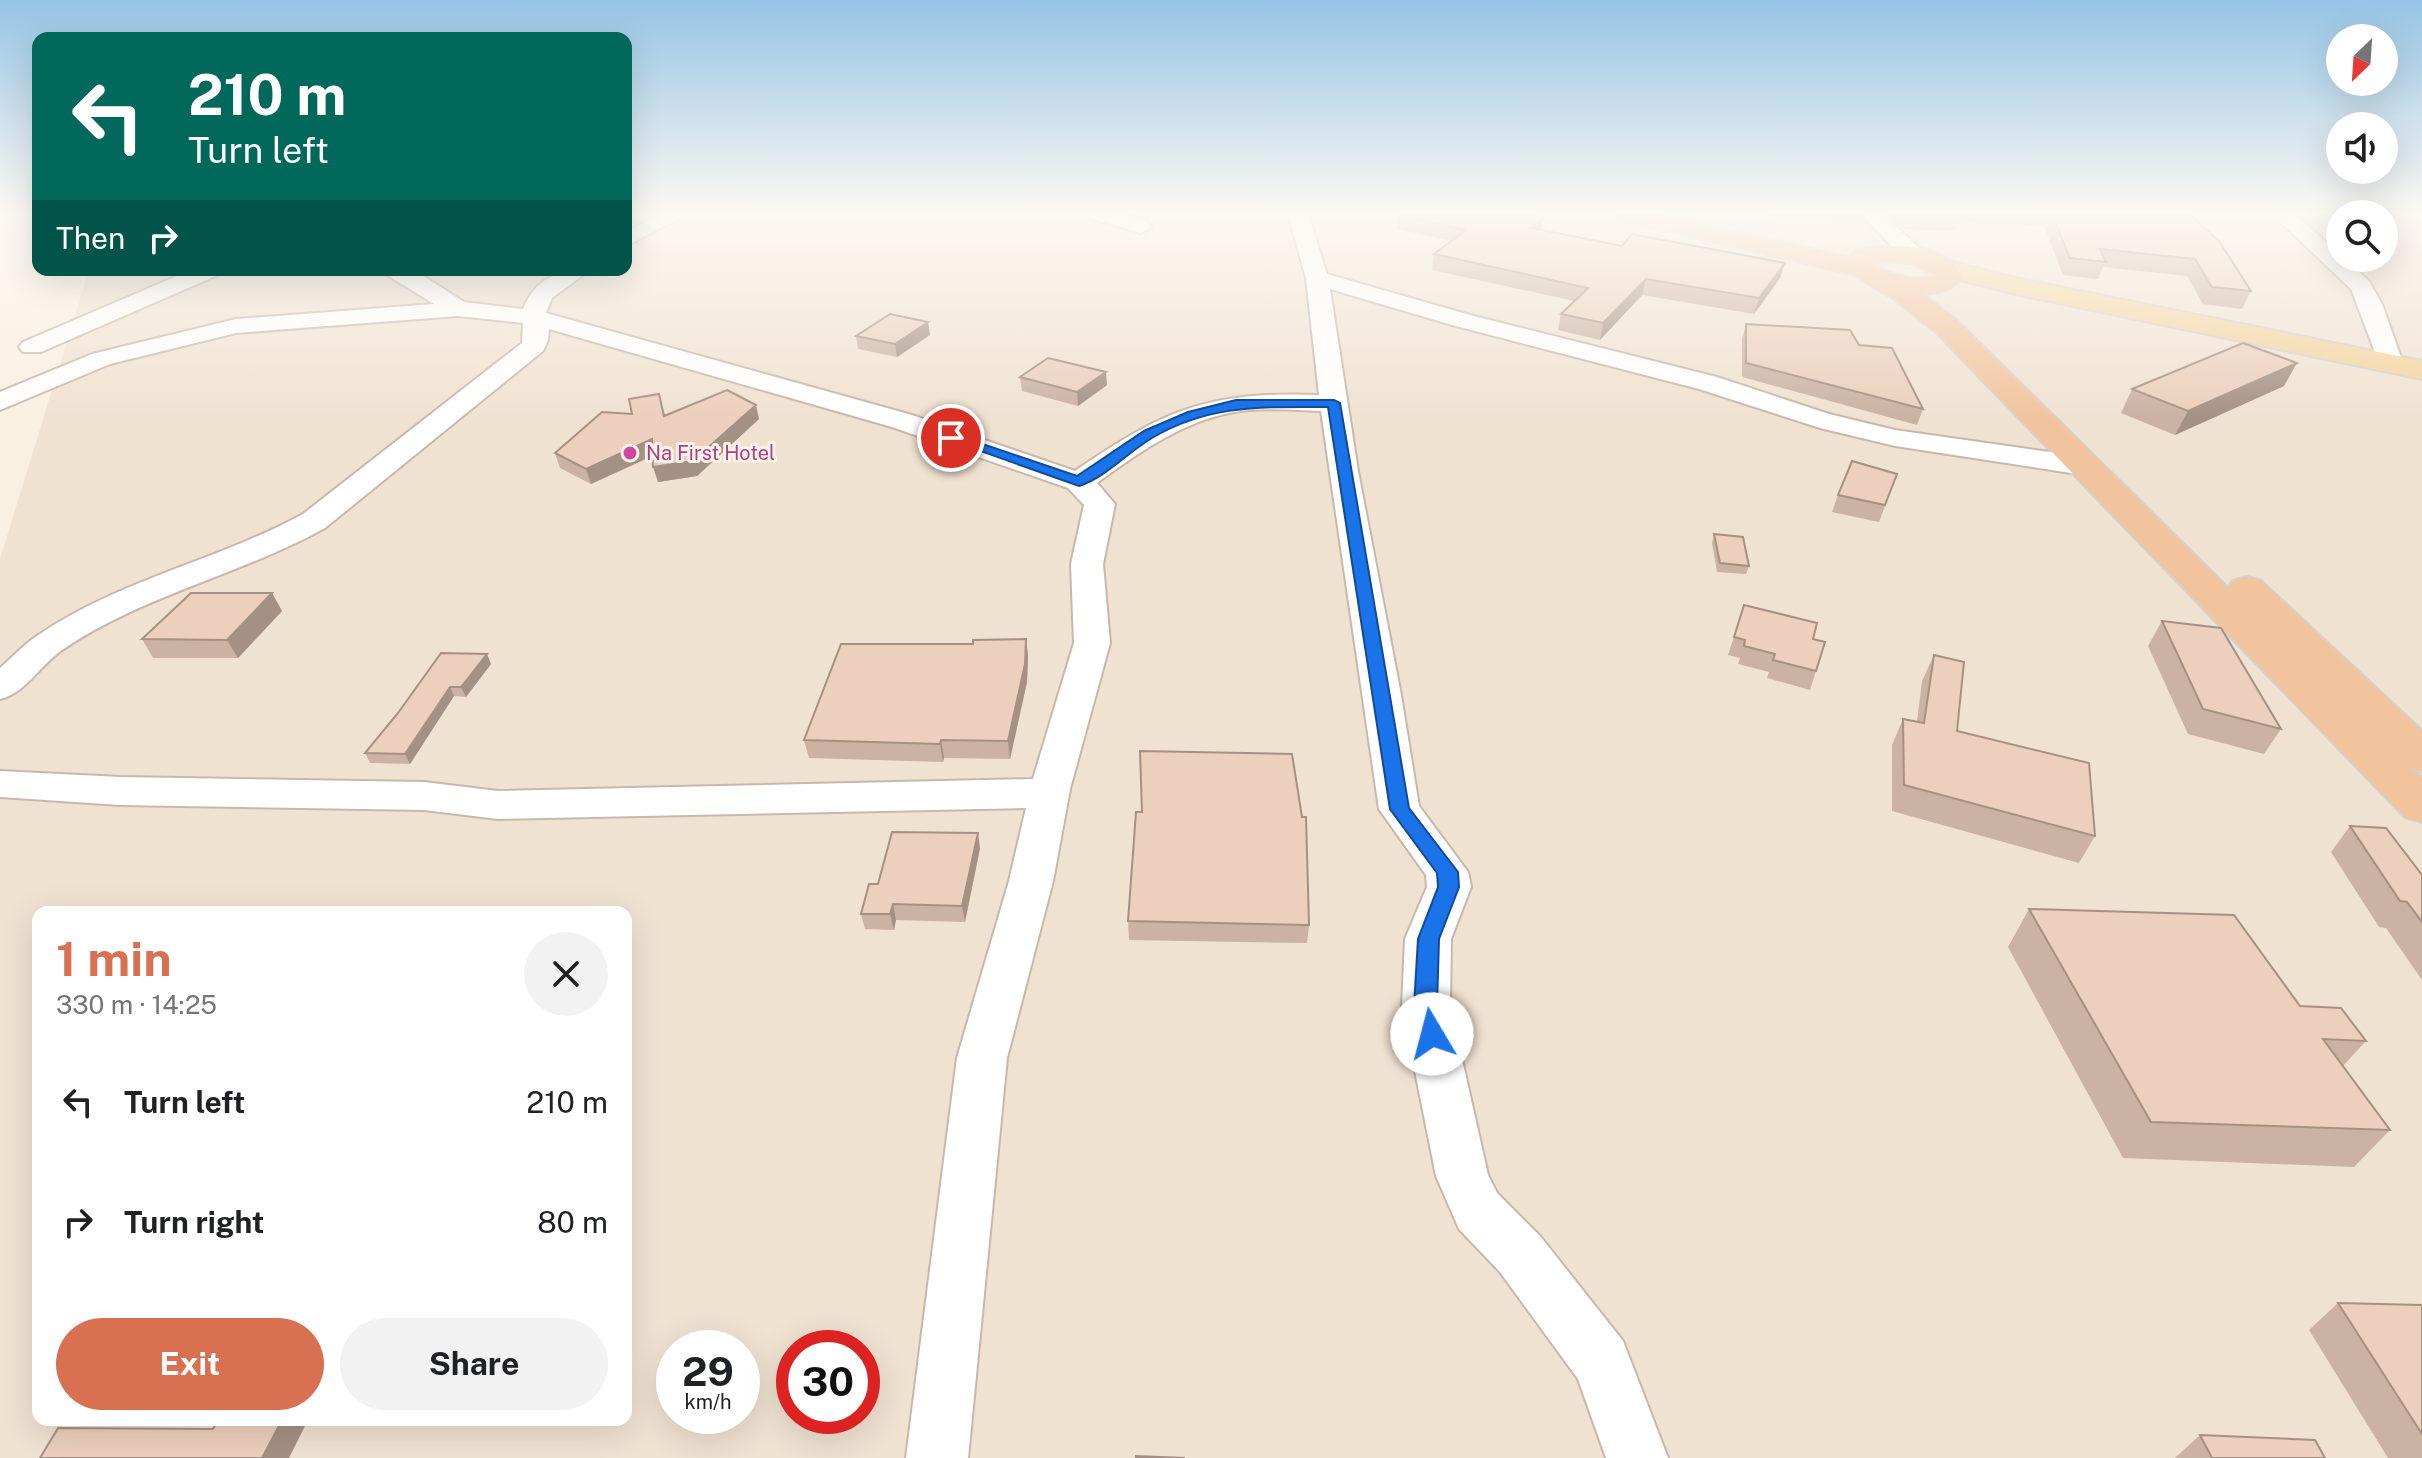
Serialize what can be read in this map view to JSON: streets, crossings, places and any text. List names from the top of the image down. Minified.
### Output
{"places":["Na First Hotel"],"north":"bottom left","page":{"turn":["210 m","Turn left"],"then":"Then","heading":["1 min","330 m · 14:25"],"list":[{"name":"Turn left","value":"210 m"},{"name":"Turn right","value":"80 m"}],"buttons":["Exit","Share"],"speed":"29 km/h","limit":"30"}}
